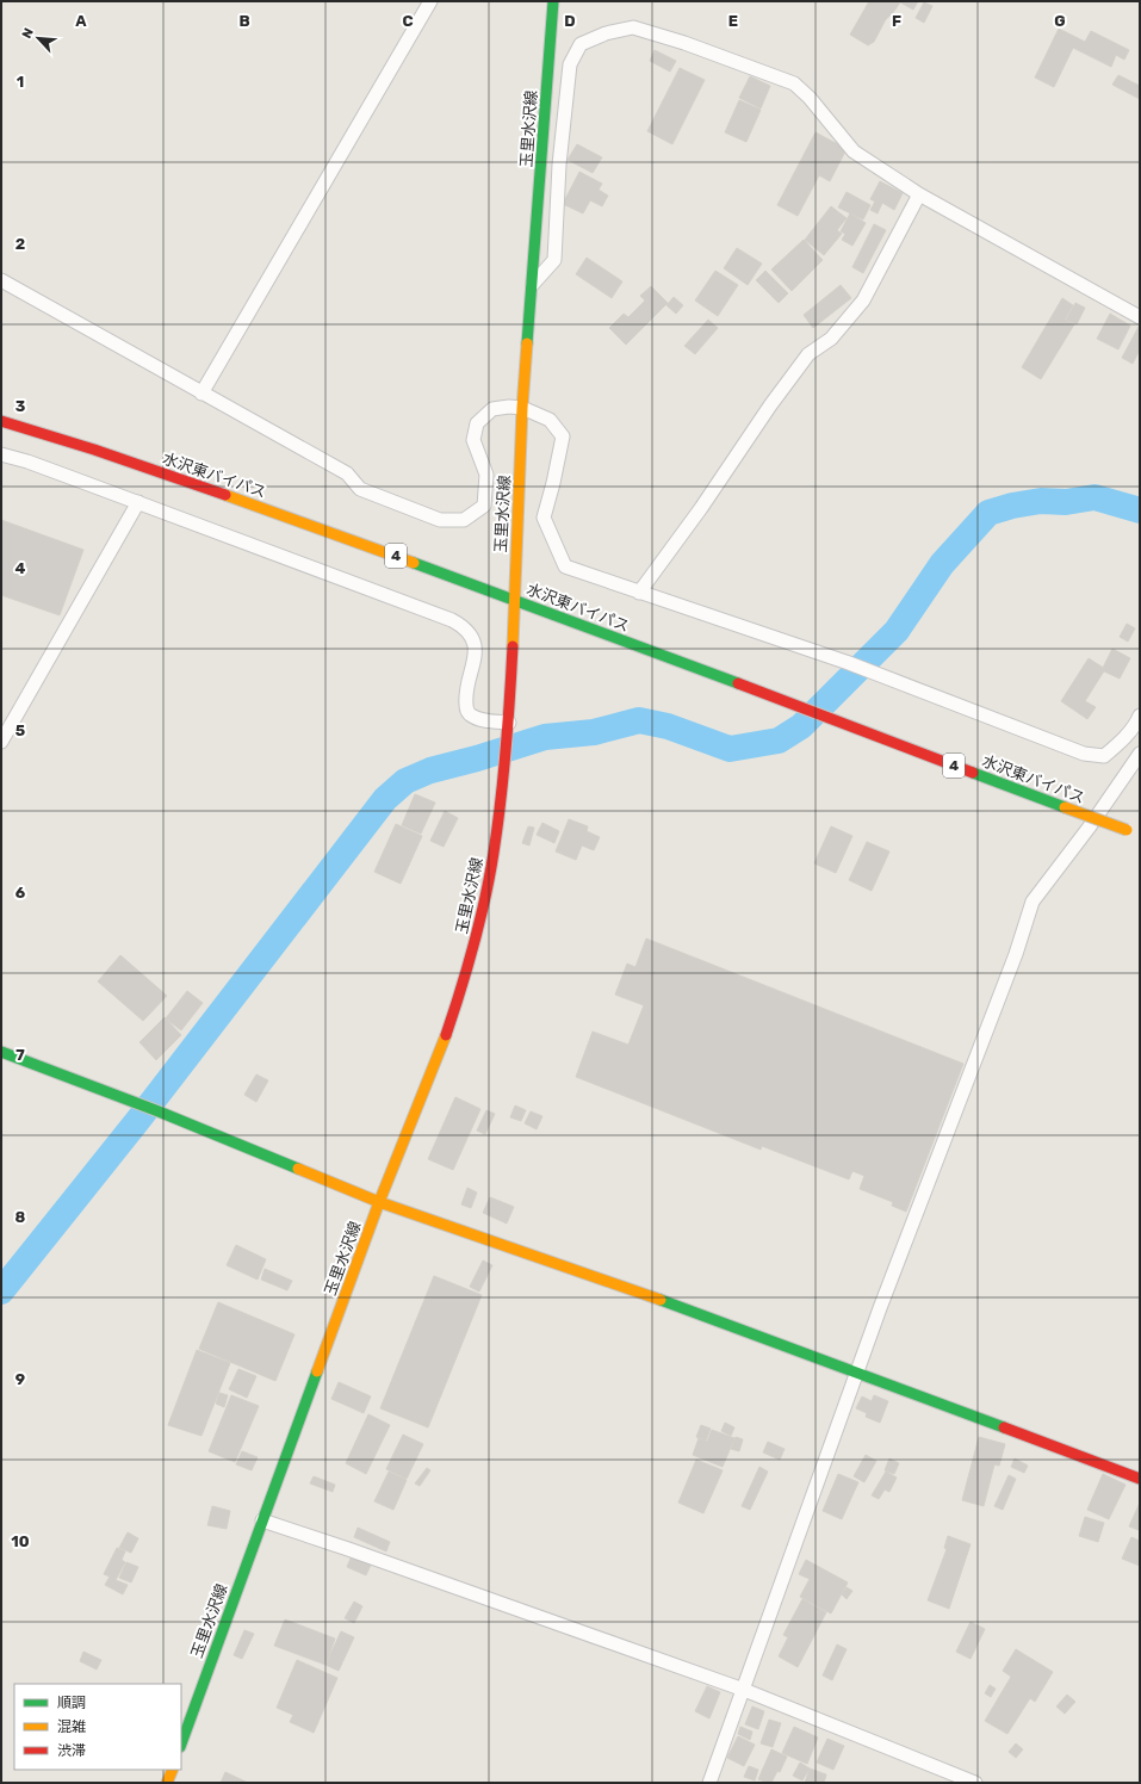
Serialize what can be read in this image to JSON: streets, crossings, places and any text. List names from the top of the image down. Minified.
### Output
{"streets":{"main road":["玉里水沢線","水沢東バイパス","4"]},"crossings":[["玉里水沢線","水沢東バイパス"]],"legend":["順調","混雑","渋滞"],"north":"top left","grid":{"columns":["A","B","C","D","E","F","G"],"rows":["1","2","3","4","5","6","7","8","9","10"]}}
